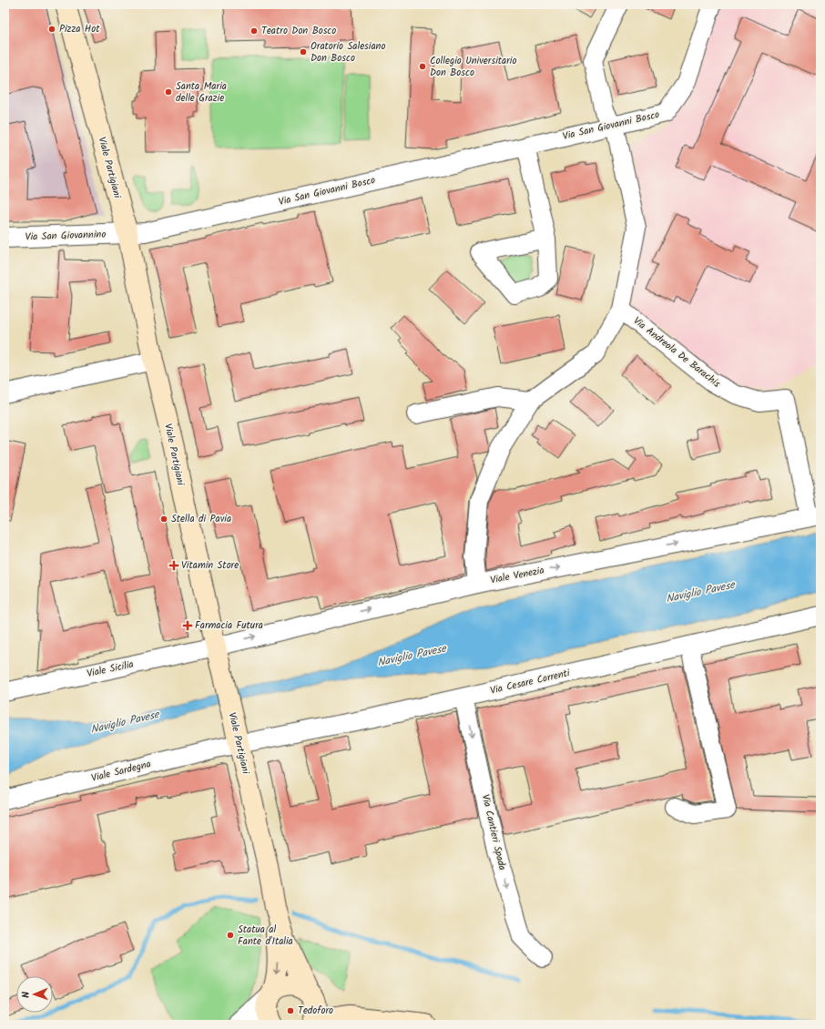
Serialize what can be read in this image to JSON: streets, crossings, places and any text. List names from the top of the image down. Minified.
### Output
{"streets":{"main road":["Viale Partigiani"],"street":["Via San Giovanni Bosco","Via San Giovannino","Via Andreola De Barachis","Viale Venezia","Viale Sicilia","Via Cesare Correnti","Viale Sardegna","Via Cantieri Spada"]},"crossings":[["Via San Giovanni Bosco","Viale Partigiani"],["Via San Giovanni Bosco","Via San Giovannino"],["Viale Partigiani","Via San Giovannino"],["Viale Partigiani","Viale Venezia"],["Viale Partigiani","Viale Sicilia"],["Viale Partigiani","Via Cesare Correnti"],["Viale Partigiani","Viale Sardegna"],["Via Andreola De Barachis","Viale Venezia"],["Viale Venezia","Viale Sicilia"],["Via Cesare Correnti","Viale Sardegna"],["Via Cesare Correnti","Via Cantieri Spada"]],"one_way":["Viale Venezia","Via Cantieri Spada"],"water":["Naviglio Pavese"],"places":{"other":["Pizza Hot","Teatro Don Bosco","Oratorio Salesiano Don Bosco","Collegio Universitario Don Bosco","Santa Maria delle Grazie","Stella di Pavia","Statua al Fante d'Italia","Tedoforo"],"health":["Vitamin Store","Farmacia Futura"]},"north":"left"}
